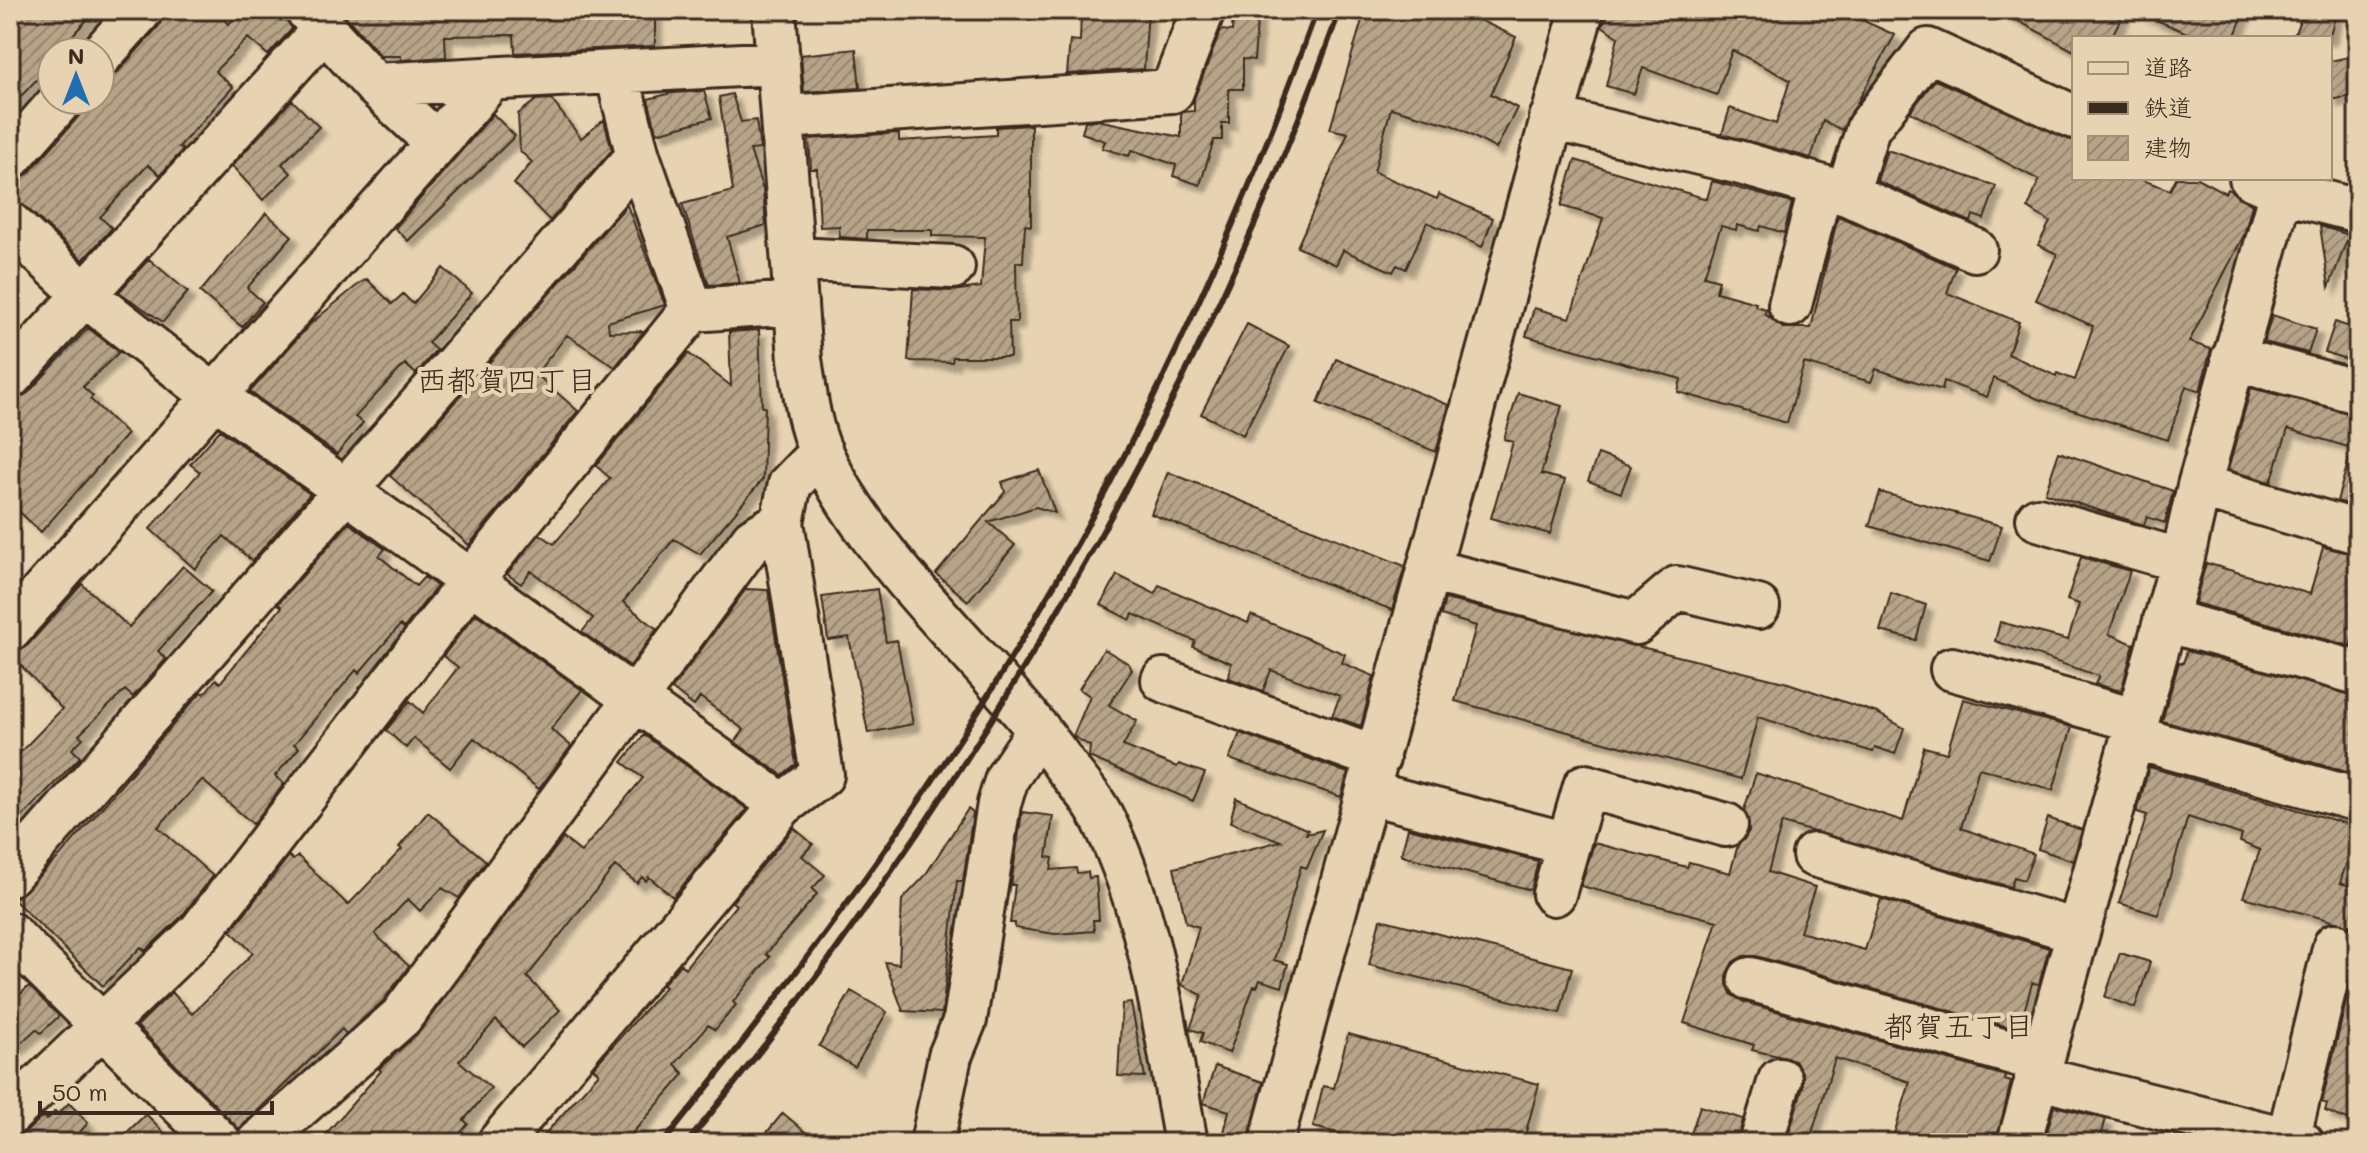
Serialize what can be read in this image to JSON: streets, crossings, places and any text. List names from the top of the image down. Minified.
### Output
{"districts":["西都賀四丁目","都賀五丁目"],"legend":["道路","鉄道","建物"],"scale_bar":"50 m","north":"top"}
